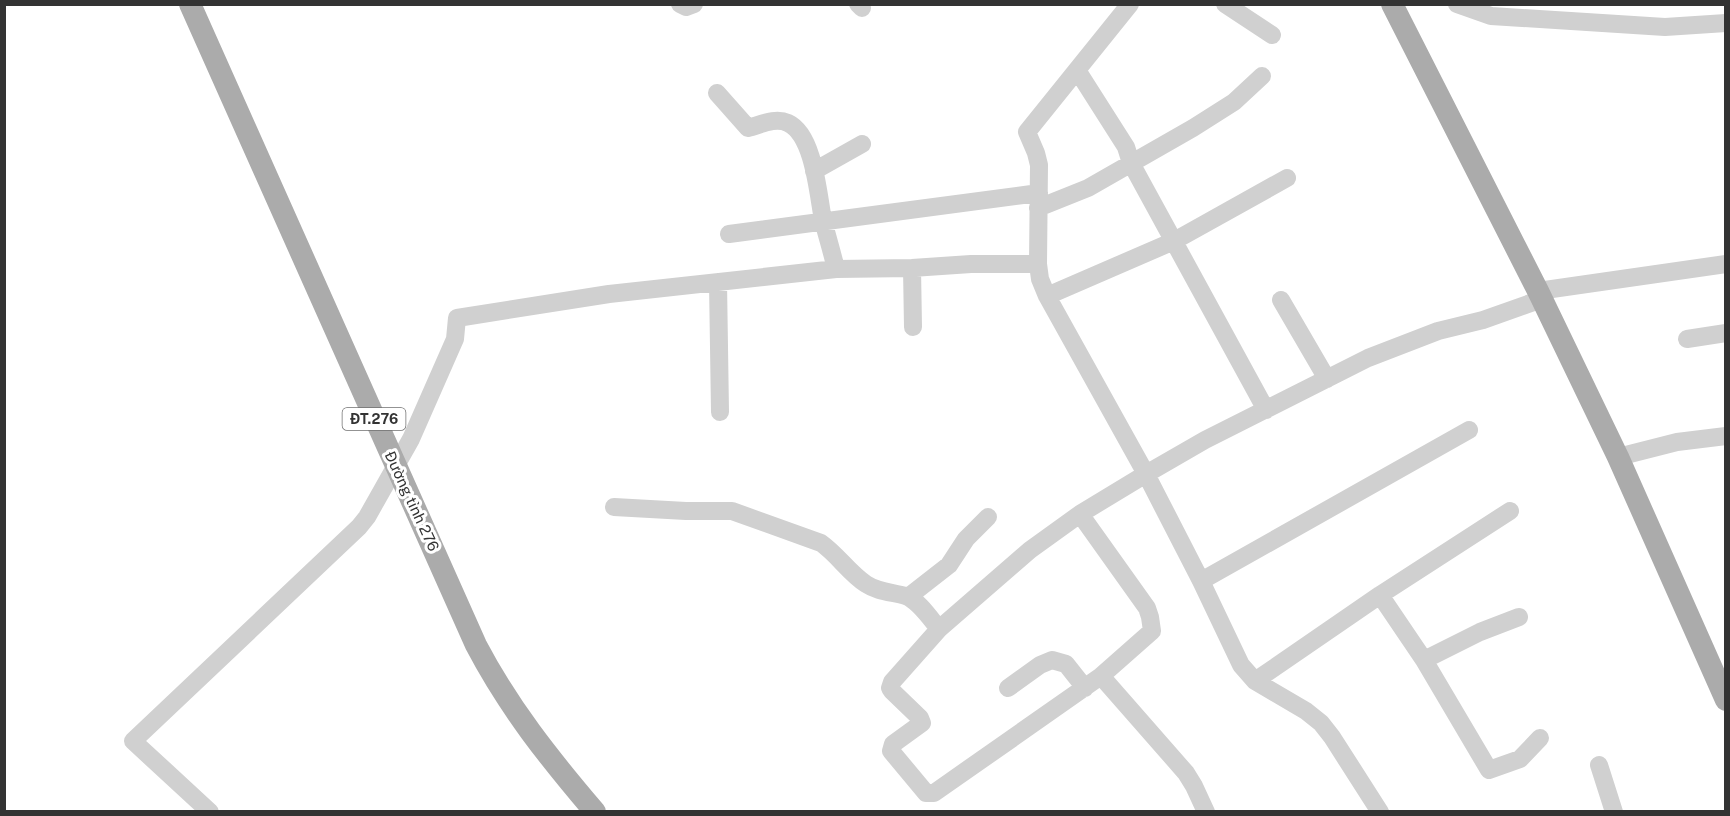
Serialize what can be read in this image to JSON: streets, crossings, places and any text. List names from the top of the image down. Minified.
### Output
{"streets":{"main road":["ĐT.276","Đường tỉnh 276"]}}
